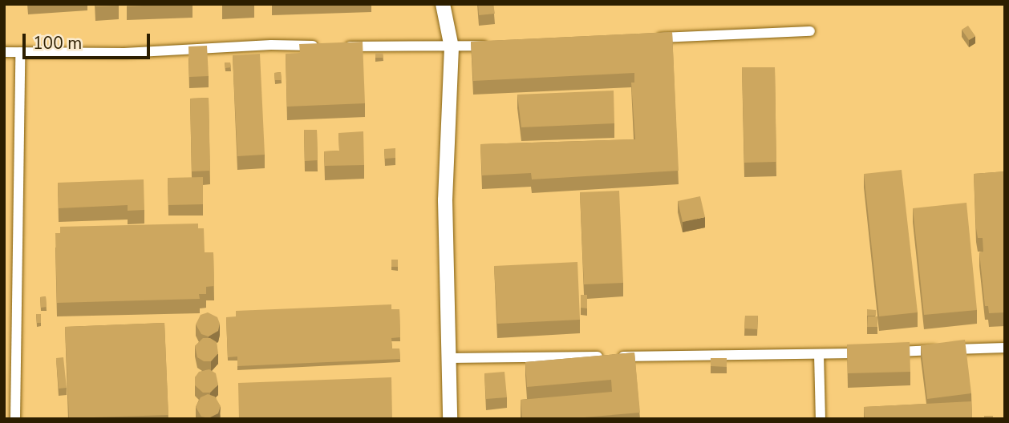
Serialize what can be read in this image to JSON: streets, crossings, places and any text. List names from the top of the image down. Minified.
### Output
{"scale_bar":"100 m"}
